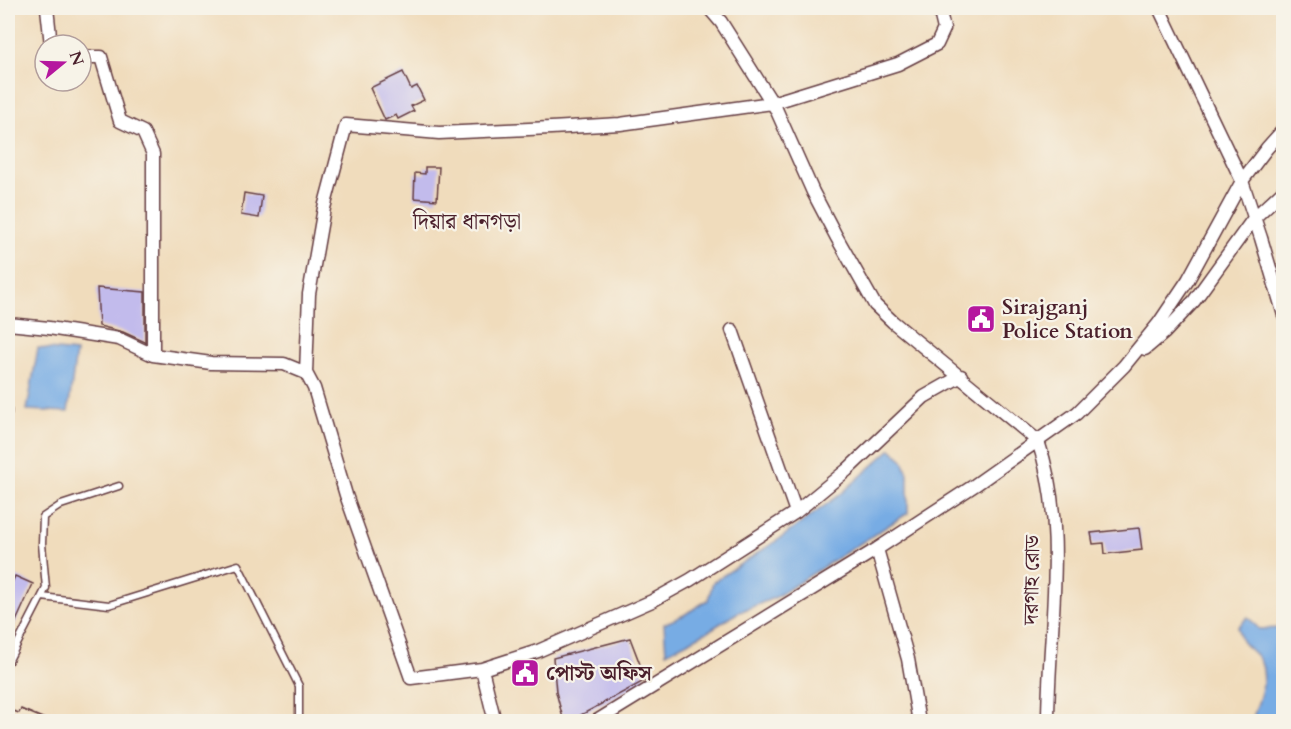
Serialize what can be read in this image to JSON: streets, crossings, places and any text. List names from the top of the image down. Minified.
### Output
{"streets":{"street":["দরগাহ রোড"]},"districts":["দিয়ার ধানগড়া"],"places":{"public building":["Sirajganj Police Station","পোস্ট অফিস"]},"north":"right"}
